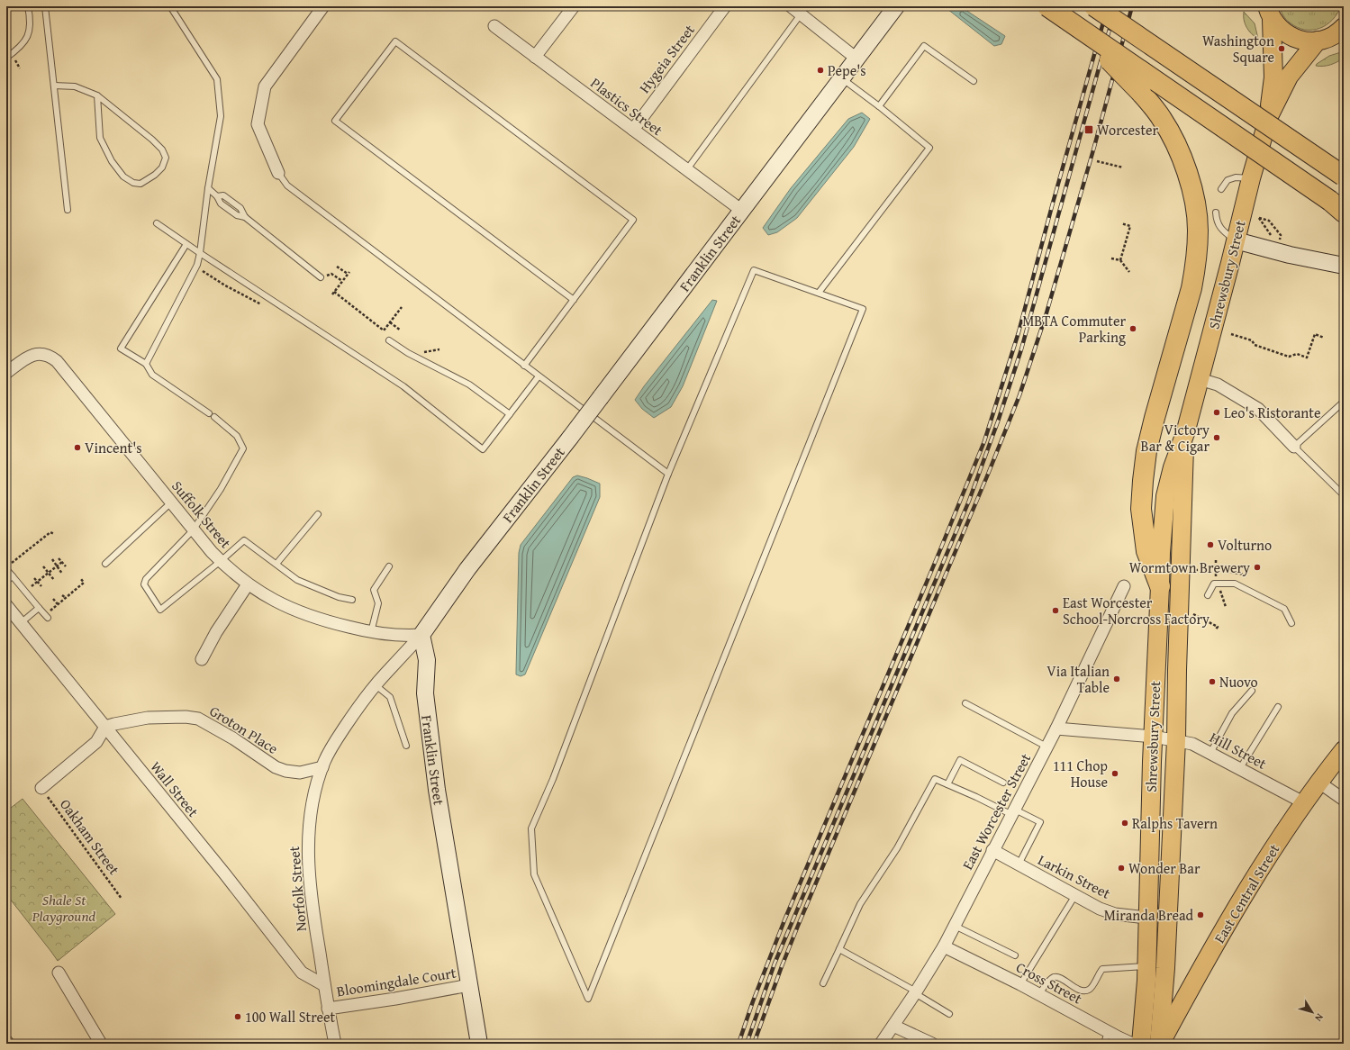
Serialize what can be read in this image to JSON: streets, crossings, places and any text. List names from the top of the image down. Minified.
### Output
{"streets":{"main road":["Franklin Street","Shrewsbury Street","East Central Street"],"street":["Hygeia Street","Plastics Street","Suffolk Street","Groton Place","Hill Street","Wall Street","East Worcester Street","Larkin Street","Norfolk Street","Bloomingdale Court","Cross Street"],"path":["Oakham Street"]},"crossings":[["Hygeia Street","Plastics Street"],["Plastics Street","Franklin Street"],["Franklin Street","Suffolk Street"],["Franklin Street","Norfolk Street"],["Franklin Street","Bloomingdale Court"],["Shrewsbury Street","Hill Street"],["Shrewsbury Street","Larkin Street"],["Shrewsbury Street","East Central Street"],["Shrewsbury Street","Cross Street"],["Suffolk Street","Norfolk Street"],["Groton Place","Wall Street"],["Groton Place","Norfolk Street"],["Hill Street","East Worcester Street"],["Hill Street","East Central Street"],["Wall Street","Norfolk Street"],["East Worcester Street","Larkin Street"],["East Worcester Street","Cross Street"],["Norfolk Street","Bloomingdale Court"]],"parks":["Shale St Playground"],"places":{"other":["Washington Square","Pepe's","MBTA Commuter Parking","Leo's Ristorante","Victory Bar & Cigar","Vincent's","Volturno","Wormtown Brewery","East Worcester School-Norcross Factory","Via Italian Table","Nuovo","111 Chop House","Ralphs Tavern","Wonder Bar","Miranda Bread","100 Wall Street"],"transit":["Worcester"]},"north":"bottom right"}
